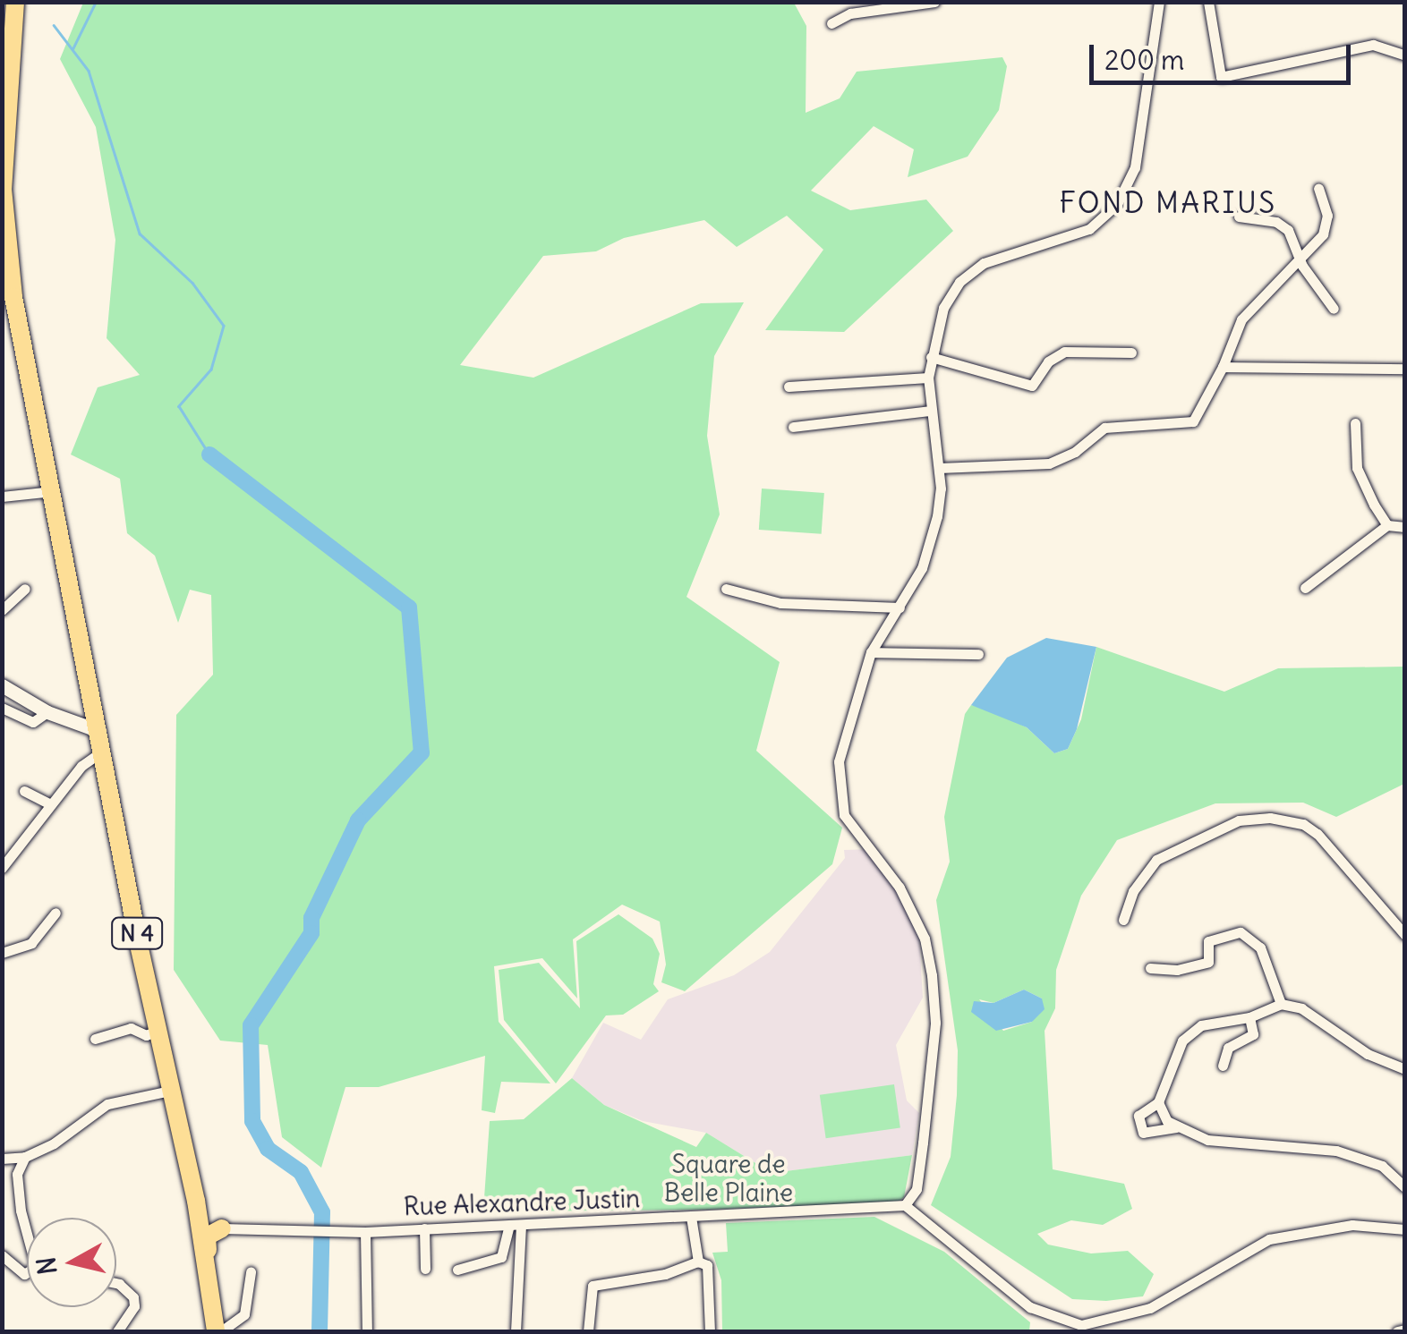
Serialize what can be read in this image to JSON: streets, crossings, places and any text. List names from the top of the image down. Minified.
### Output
{"streets":{"highway":["N 4"],"street":["Rue Alexandre Justin"]},"districts":["FOND MARIUS"],"parks":["Square de Belle Plaine"],"scale_bar":"200 m","north":"left"}
